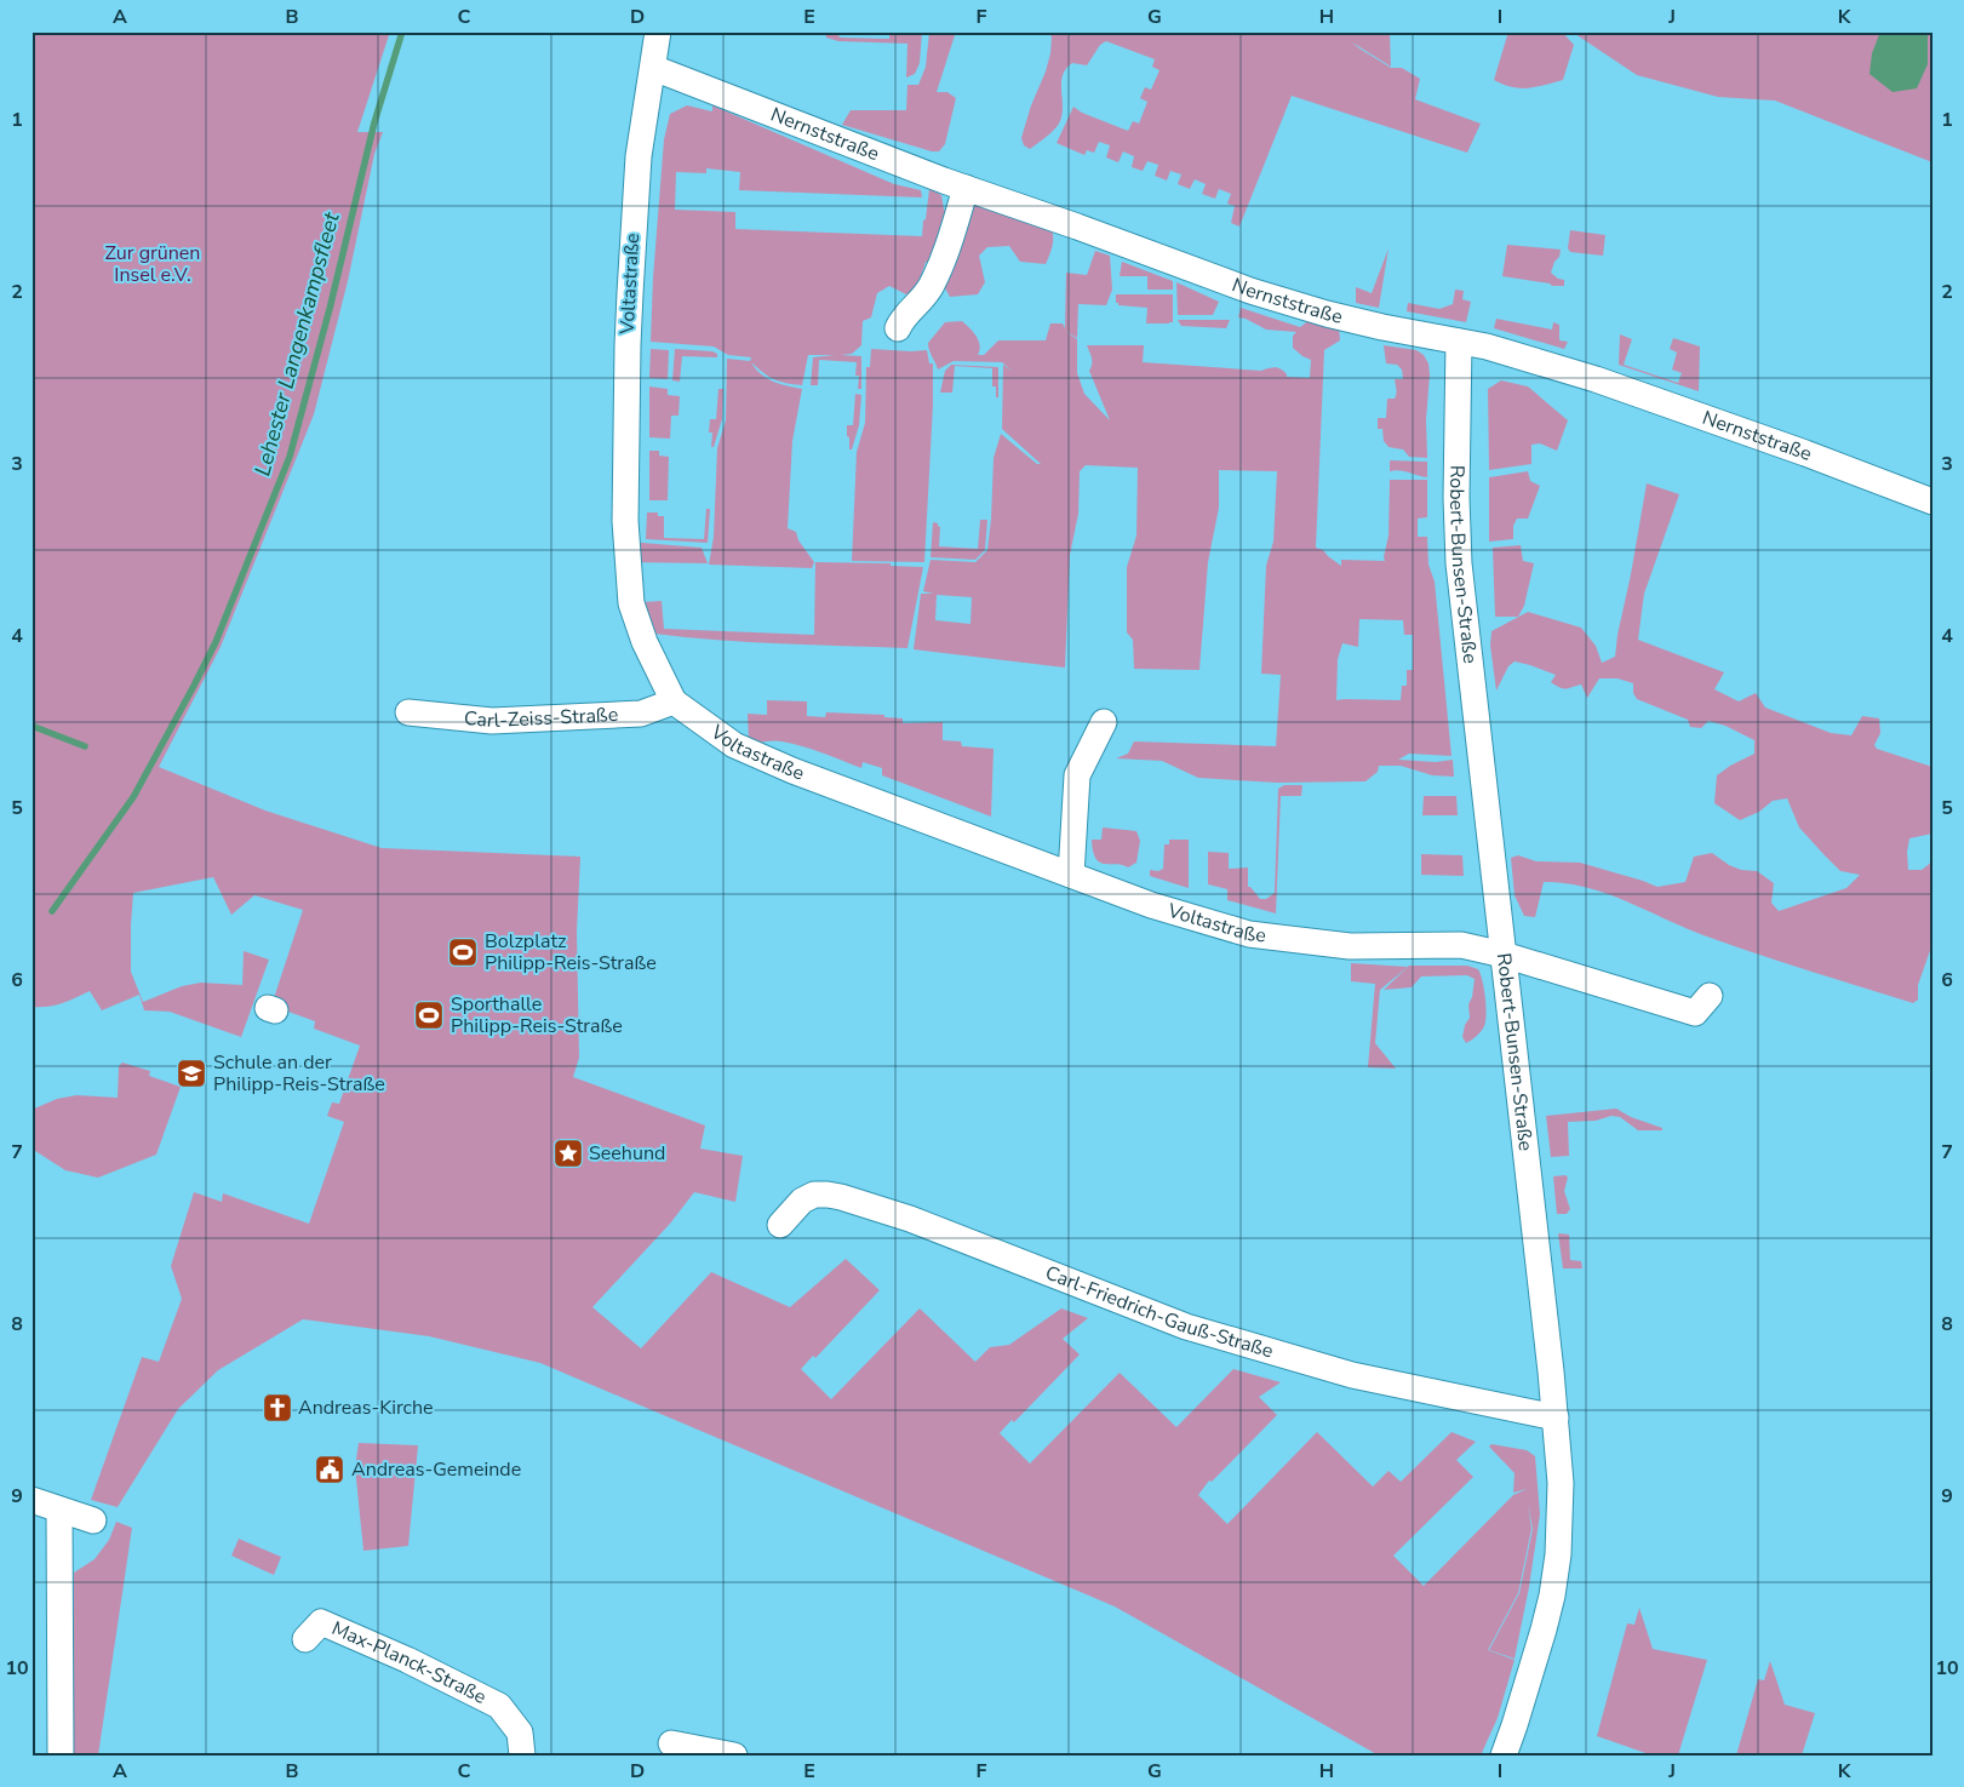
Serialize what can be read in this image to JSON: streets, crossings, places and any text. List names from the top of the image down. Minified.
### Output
{"streets":{"street":["Nernststraße","Voltastraße","Robert-Bunsen-Straße","Carl-Zeiss-Straße","Carl-Friedrich-Gauß-Straße","Max-Planck-Straße"]},"crossings":[["Nernststraße","Voltastraße"],["Nernststraße","Robert-Bunsen-Straße"],["Voltastraße","Robert-Bunsen-Straße"],["Voltastraße","Carl-Zeiss-Straße"],["Robert-Bunsen-Straße","Carl-Friedrich-Gauß-Straße"]],"water":["Lehester Langenkampsfleet"],"parks":["Zur grünen Insel e.V."],"places":{"sports":["Bolzplatz Philipp-Reis-Straße","Sporthalle Philipp-Reis-Straße"],"school or university":["Schule an der Philipp-Reis-Straße"],"place":["Seehund"],"church":["Andreas-Kirche"],"public building":["Andreas-Gemeinde"]},"grid":{"columns":["A","B","C","D","E","F","G","H","I","J","K"],"rows":["1","2","3","4","5","6","7","8","9","10"]}}
